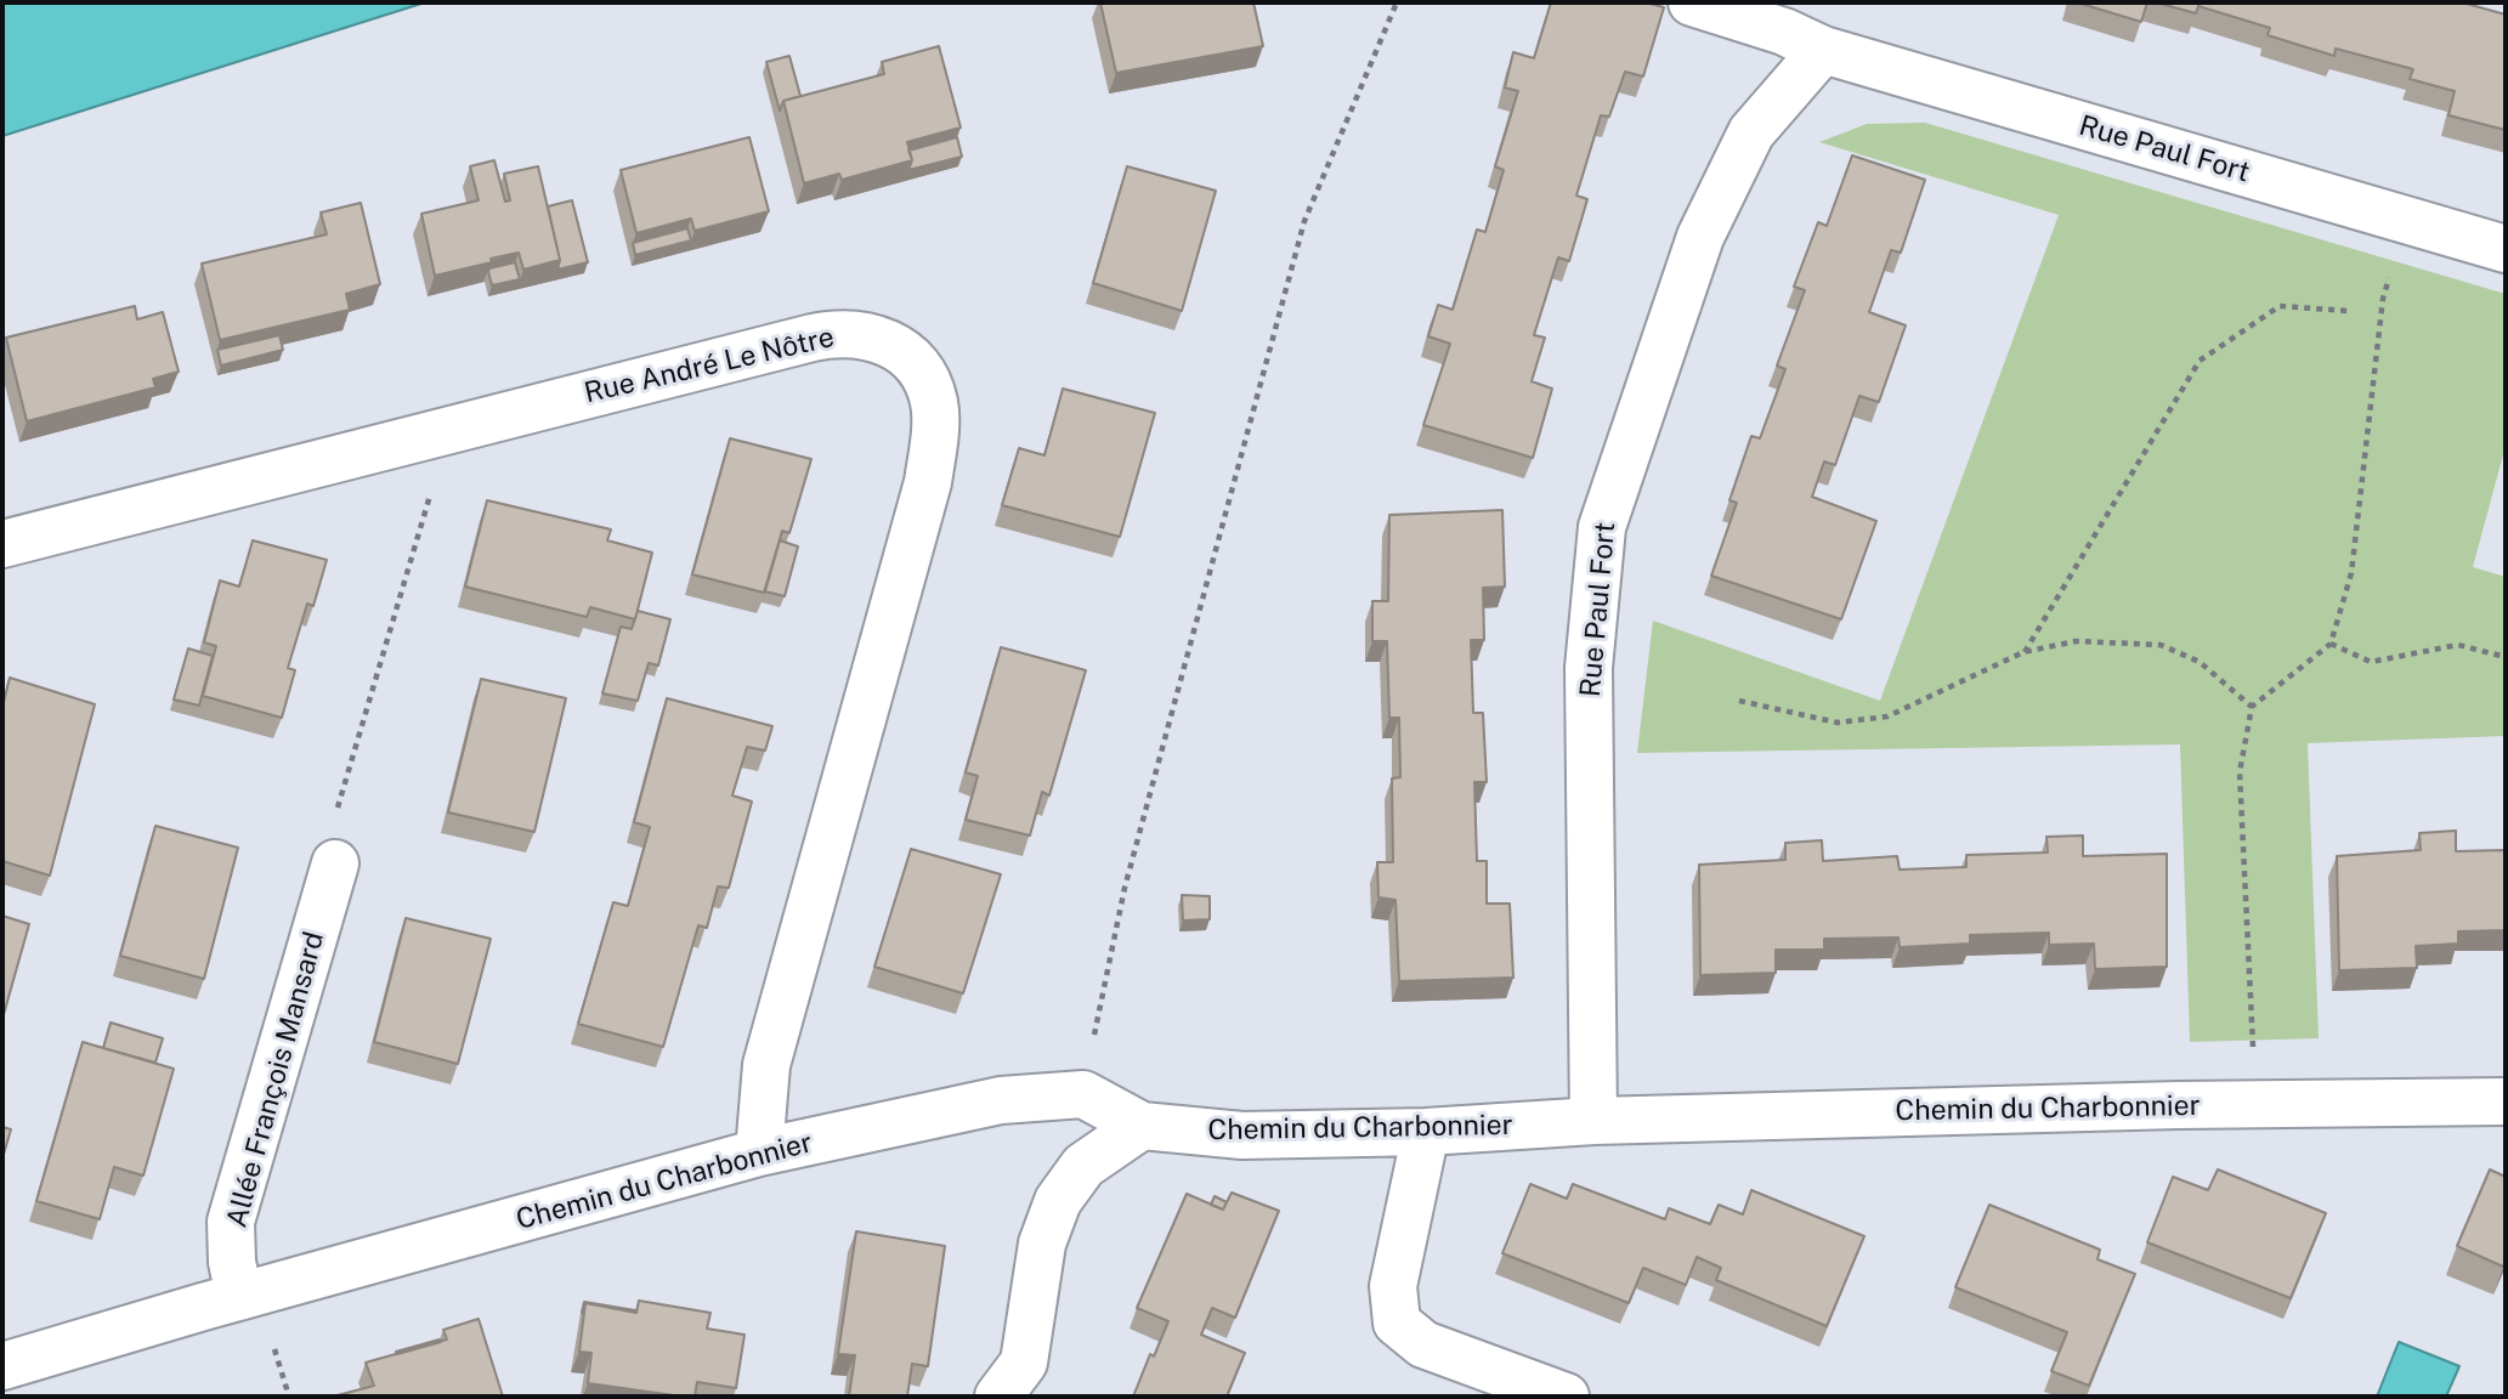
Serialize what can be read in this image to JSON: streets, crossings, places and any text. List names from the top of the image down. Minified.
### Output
{"streets":{"street":["Rue Paul Fort","Rue André Le Nôtre","Allée François Mansard","Chemin du Charbonnier"]},"crossings":[["Rue Paul Fort","Chemin du Charbonnier"],["Rue André Le Nôtre","Chemin du Charbonnier"],["Allée François Mansard","Chemin du Charbonnier"]]}
